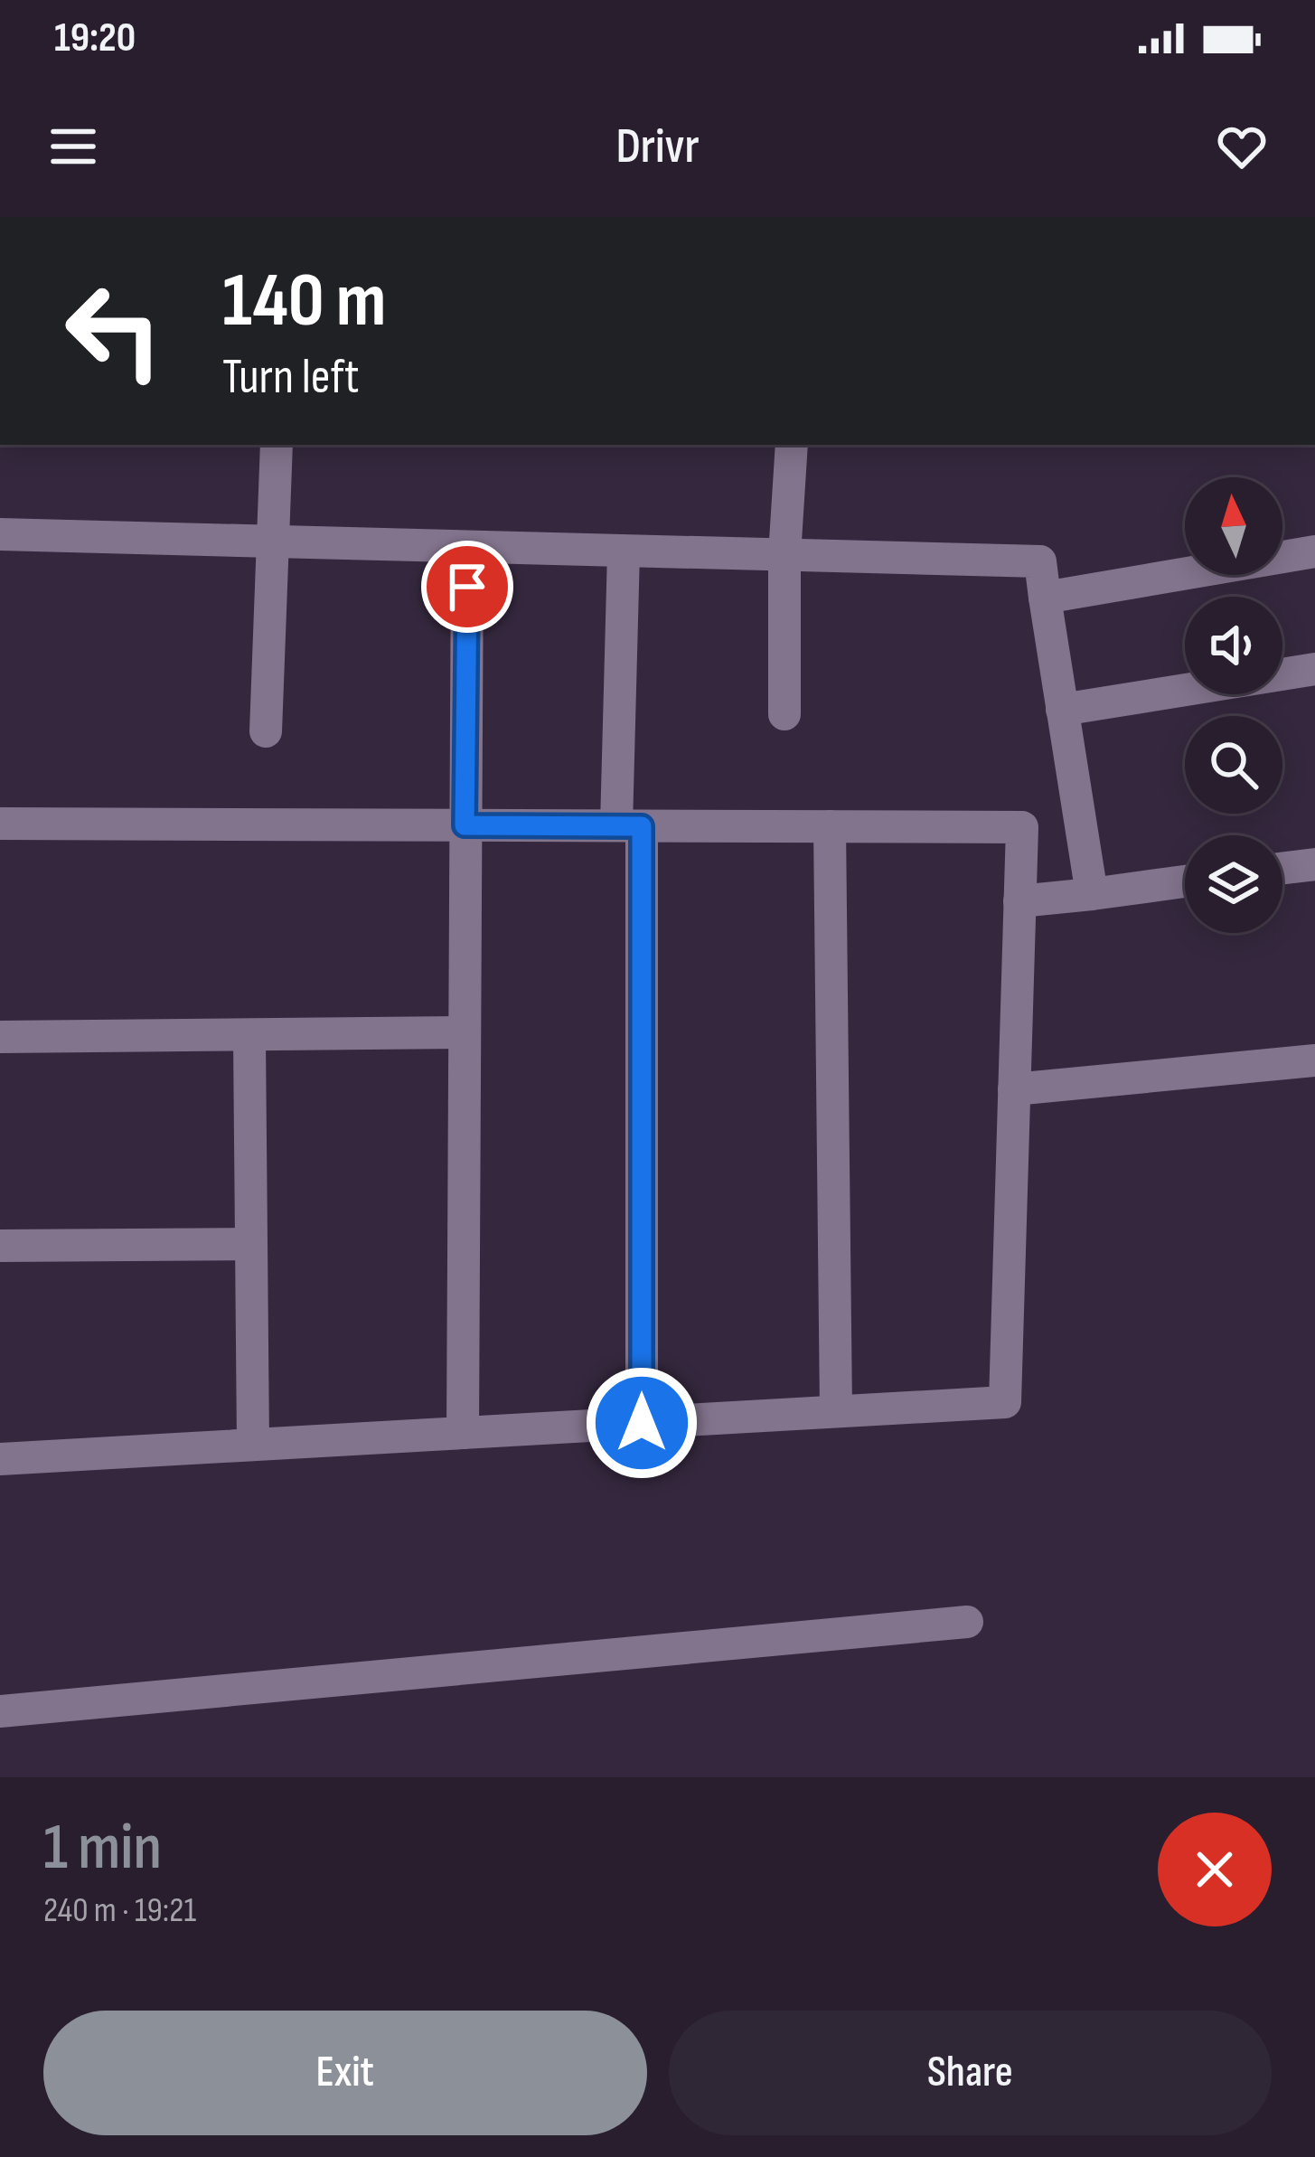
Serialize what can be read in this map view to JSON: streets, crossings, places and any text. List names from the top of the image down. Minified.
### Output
{"north":"top","page":{"status":"19:20","header":"Drivr","turn":["140 m","Turn left"],"heading":["1 min","240 m · 19:21"],"buttons":["Exit","Share"]}}
